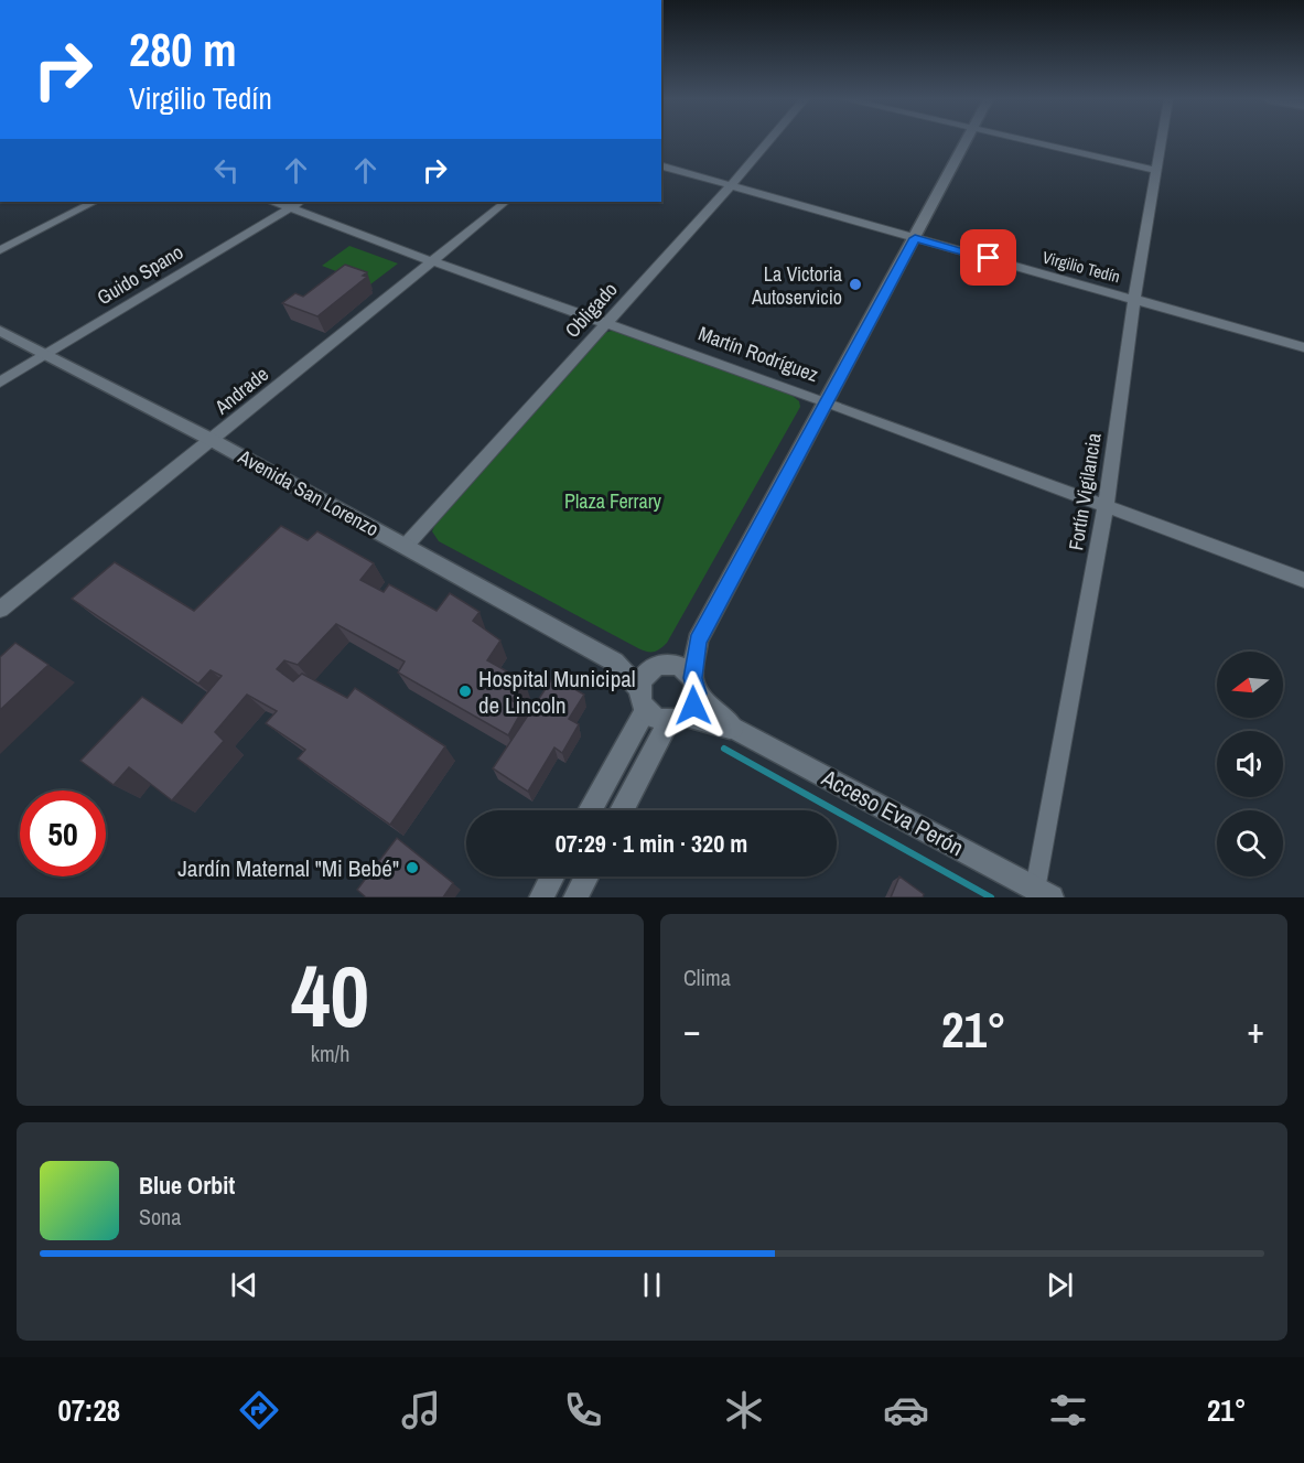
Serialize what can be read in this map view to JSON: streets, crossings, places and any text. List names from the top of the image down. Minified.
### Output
{"streets":{"main road":["Avenida San Lorenzo","Acceso Eva Perón"],"street":["Virgilio Tedín","Guido Spano","Obligado","Martín Rodríguez","Andrade","Fortín Vigilancia"]},"crossings":[["Virgilio Tedín","Obligado"],["Virgilio Tedín","Fortín Vigilancia"],["Guido Spano","Martín Rodríguez"],["Guido Spano","Avenida San Lorenzo"],["Obligado","Martín Rodríguez"],["Obligado","Avenida San Lorenzo"],["Martín Rodríguez","Andrade"],["Martín Rodríguez","Fortín Vigilancia"],["Andrade","Avenida San Lorenzo"],["Fortín Vigilancia","Acceso Eva Perón"],["Avenida San Lorenzo","Acceso Eva Perón"]],"parks":["Plaza Ferrary"],"places":["La Victoria Autoservicio","Hospital Municipal de Lincoln","Jardín Maternal \"Mi Bebé\""],"north":"left","page":{"turn":["280 m","Virgilio Tedín"],"limit":"50","trip":"07:29 · 1 min · 320 m","tile":[["40","km/h"],"Clima"],"heat":["−","21°","+"],"song":["Blue Orbit","Sona"],"tabs":["07:28","21°"]}}
